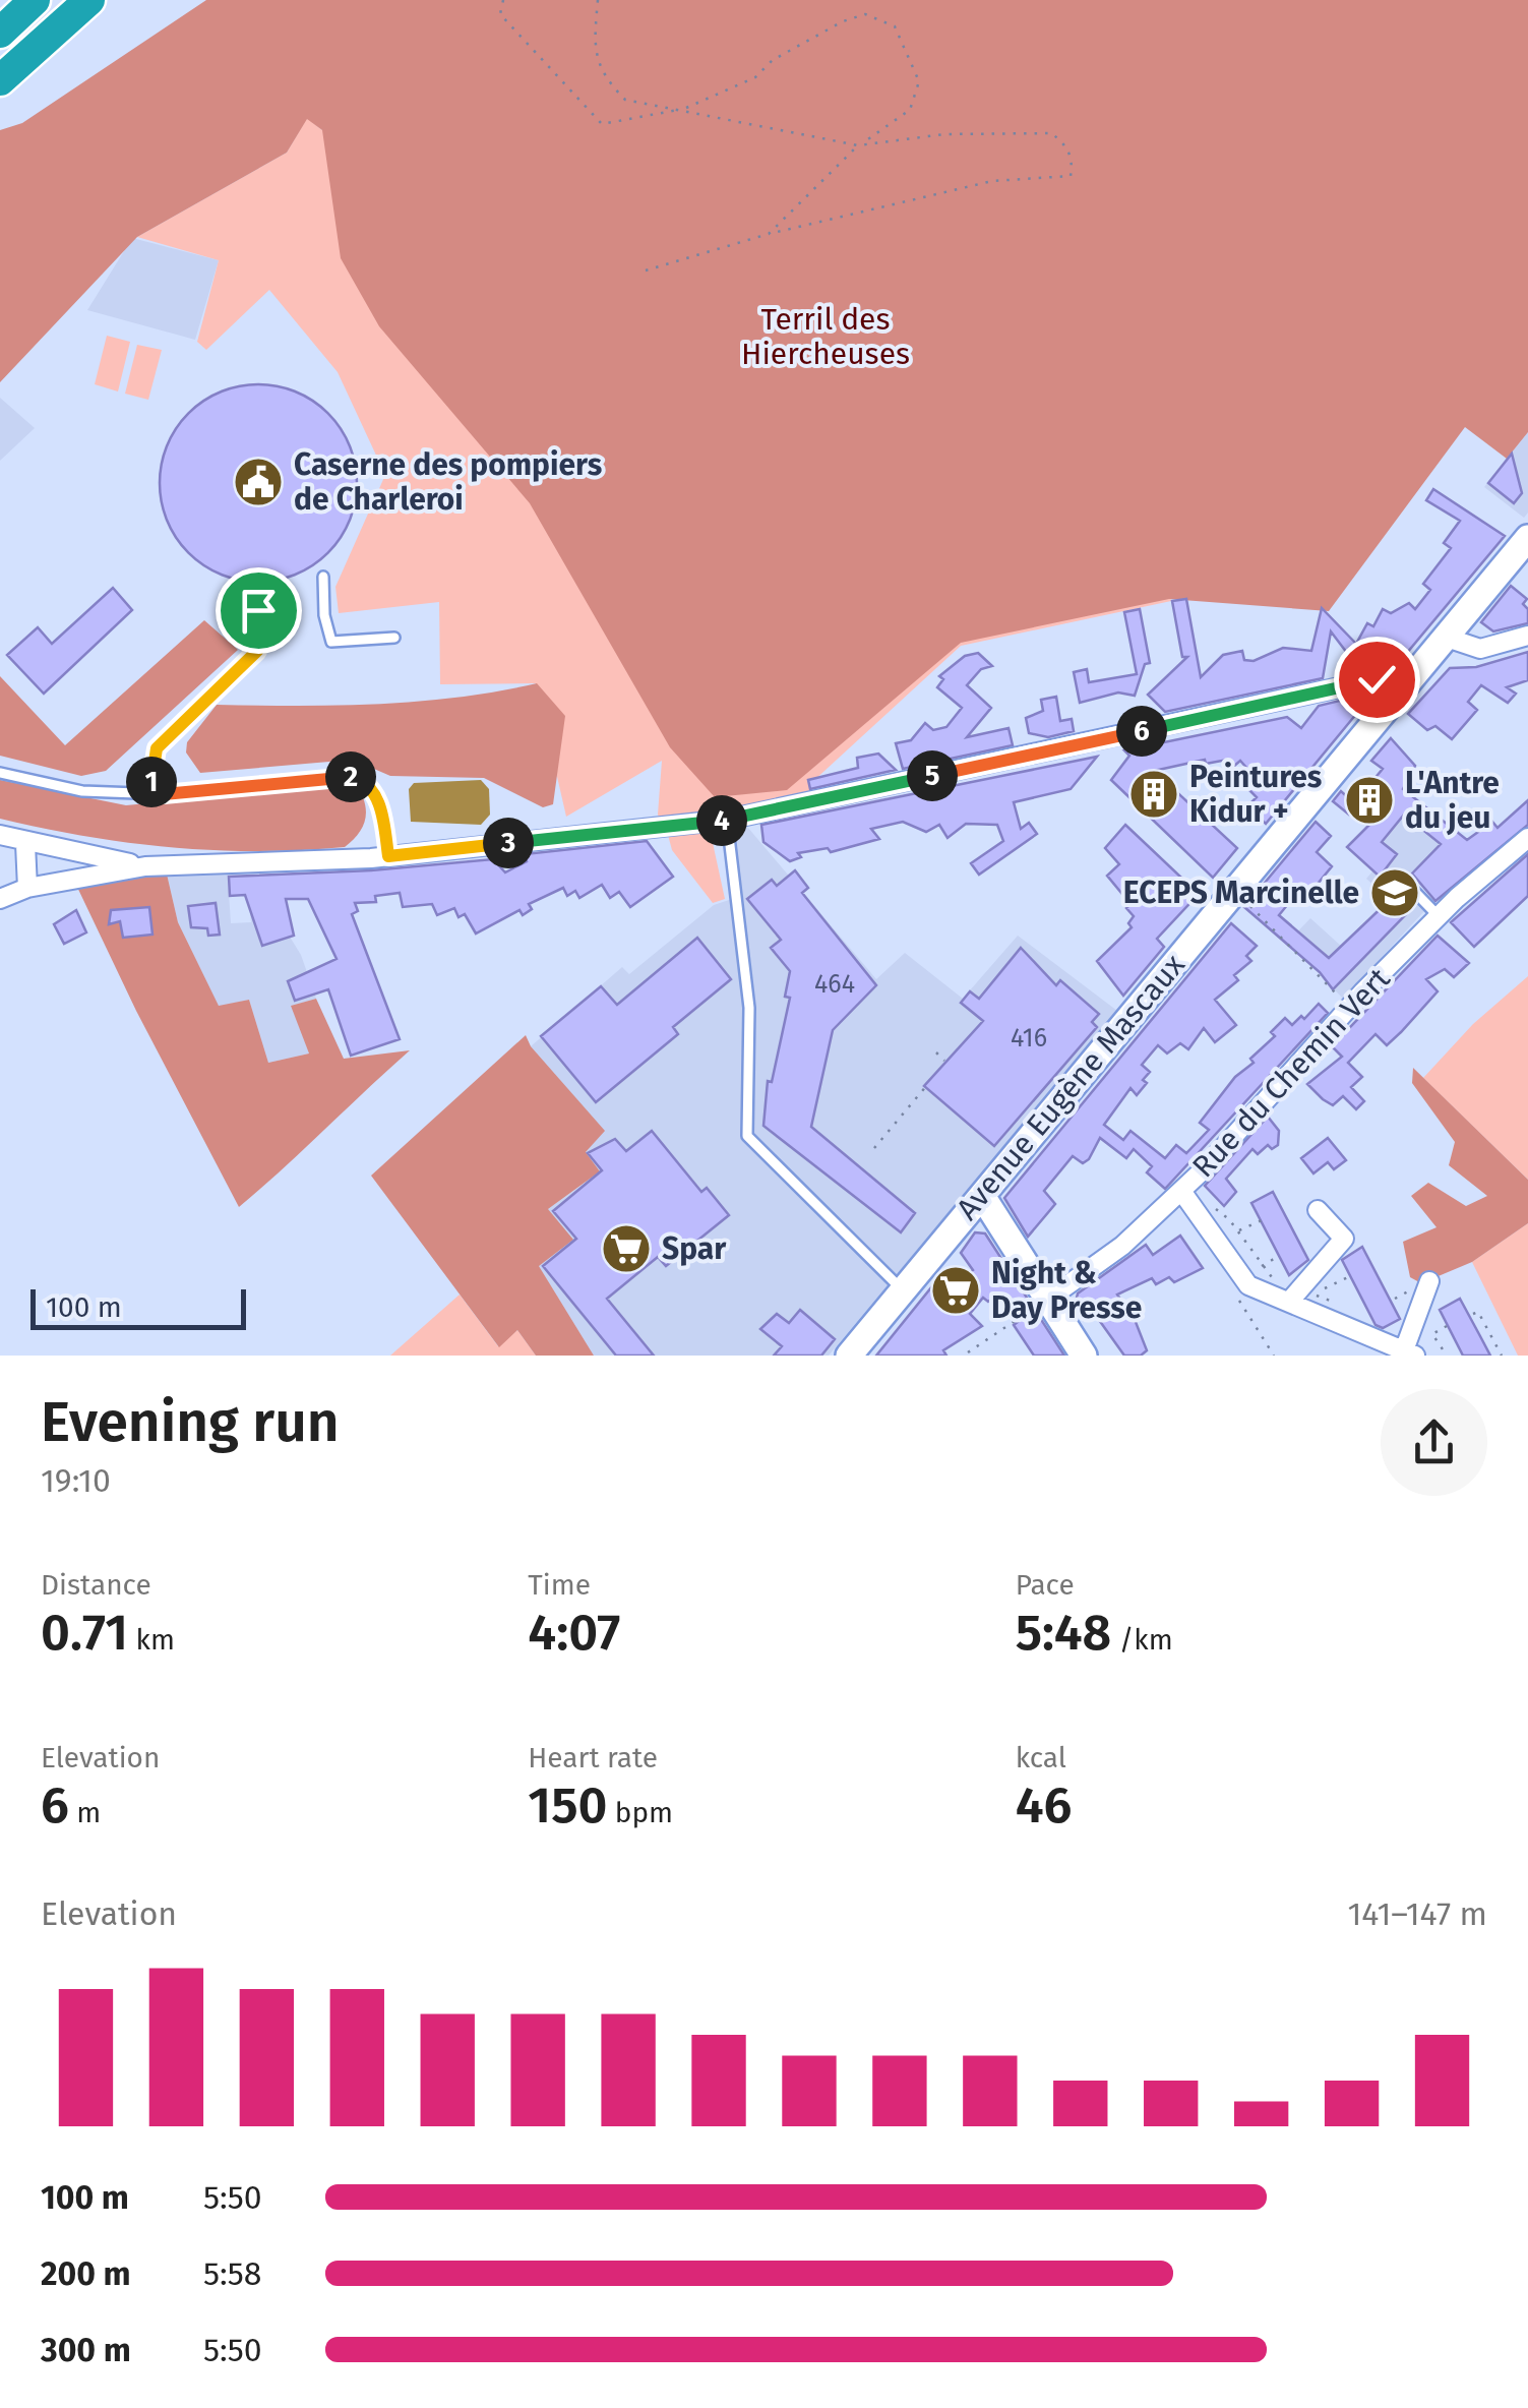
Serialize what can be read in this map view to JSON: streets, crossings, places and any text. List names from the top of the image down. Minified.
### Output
{"streets":{"main road":["Avenue Eugène Mascaux"],"street":["Rue du Chemin Vert"]},"parks":["Terril des Hiercheuses"],"places":{"public building":["Caserne des pompiers de Charleroi"],"building":["Peintures Kidur +","L'Antre du jeu"],"school or university":["ECEPS Marcinelle"],"supermarket":["Spar","Night & Day Presse"]},"house_numbers":["464","416"],"scale_bar":"100 m","page":{"pins":["6","5","2","1","4","3"],"scale":"100 m","heading":["Evening run","19:10"],"stats":[["Distance","0.71 km"],["Time","4:07"],["Pace","5:48 /km"],["Elevation","6 m"],["Heart rate","150 bpm"],["kcal","46"]],"chart":["Elevation","141–147 m"],"list":[{"name":"100 m","note":"5:50"},{"name":"200 m","note":"5:58"},{"name":"300 m","note":"5:50"}]}}
